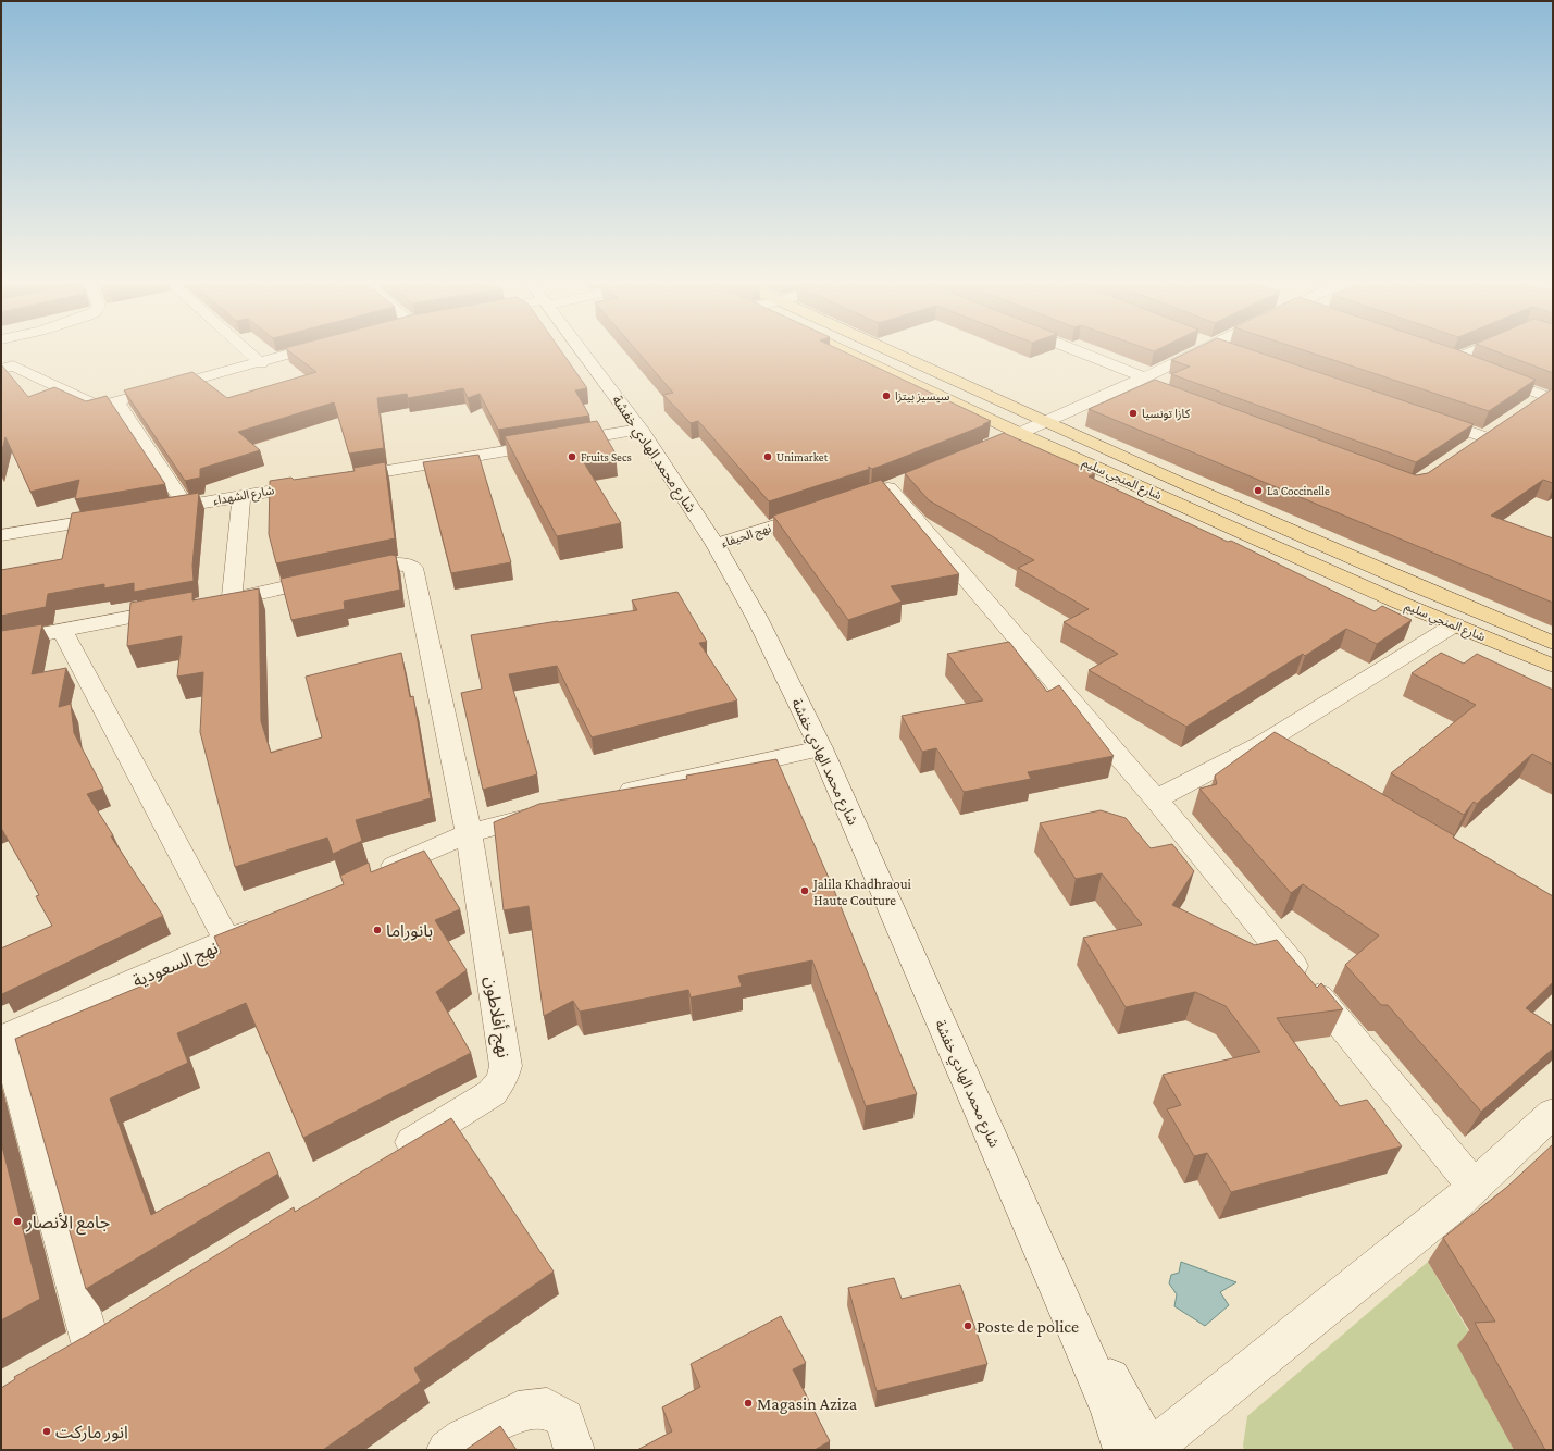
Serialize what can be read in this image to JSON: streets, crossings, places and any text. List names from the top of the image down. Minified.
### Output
{"streets":{"main road":["شارع المنجي سليم"],"street":["شارع محمد الهادي خفشة","شارع الشهداء","نهج الحيفاء","نهج السعودية","نهج أفلاطون"]},"crossings":[["شارع محمد الهادي خفشة","نهج الحيفاء"]],"places":["سيسيز بيتزا","كازا تونسيا","Fruits Secs","Unimarket","La Coccinelle","Jalila Khadhraoui Haute Couture","بانوراما","جامع الأنصار","Poste de police","Magasin Aziza","انور ماركت"]}
